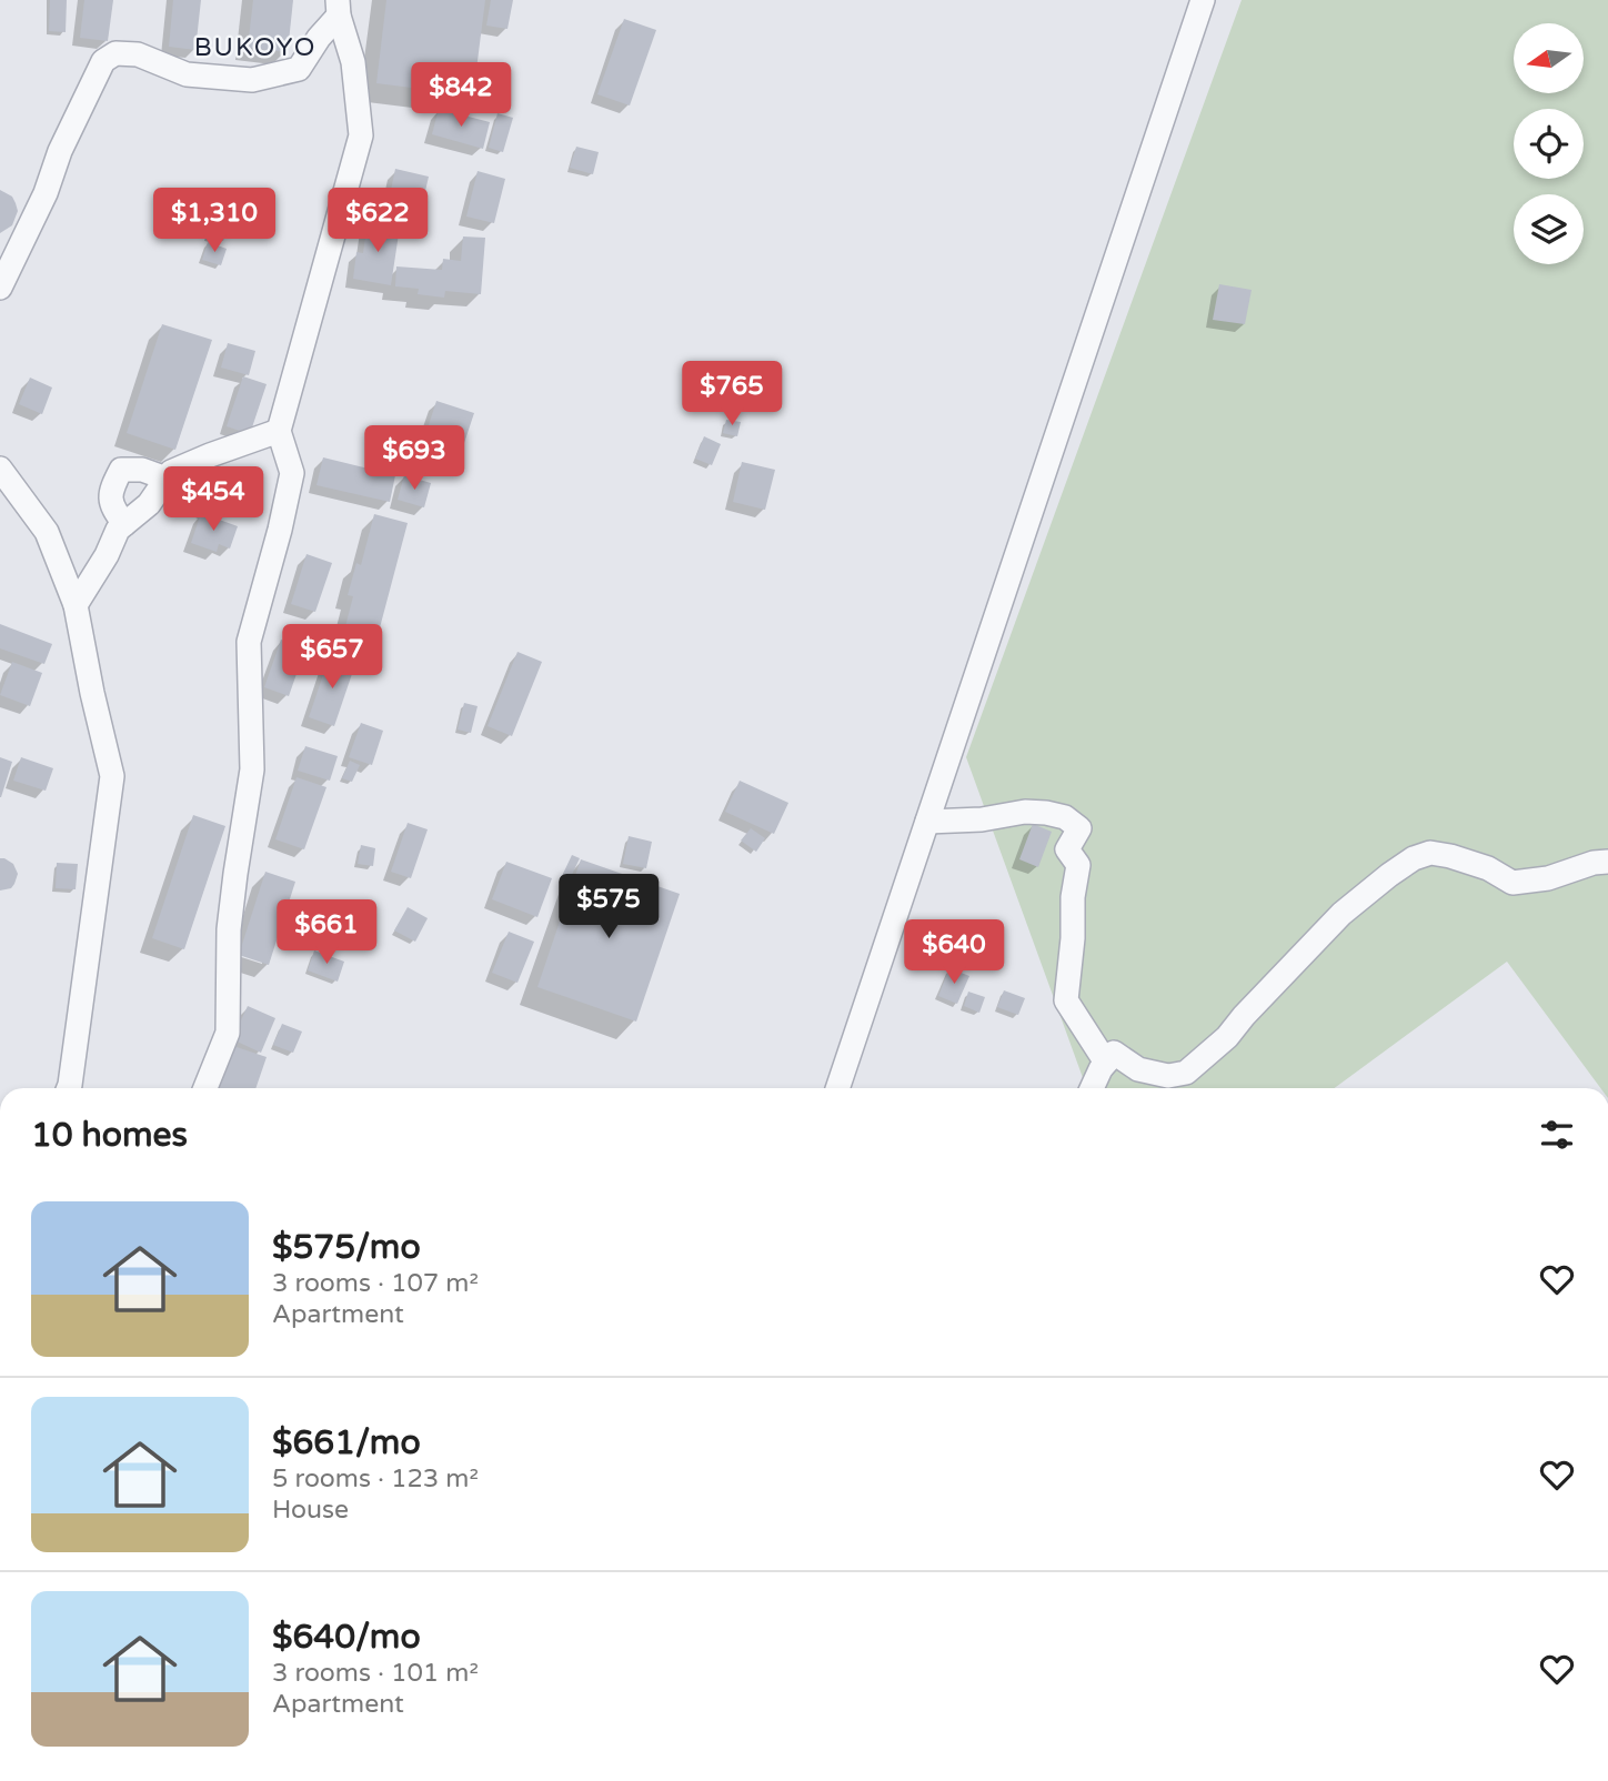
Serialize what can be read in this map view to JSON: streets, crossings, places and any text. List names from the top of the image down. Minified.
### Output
{"districts":["BUKOYO"],"north":"left","page":{"price":["$842","$1,310","$622","$765","$693","$454","$657","$575","$661","$640"],"heading":"10 homes","list":[{"name":"$575/mo","note":"3 rooms · 107 m² · Apartment"},{"name":"$661/mo","note":"5 rooms · 123 m² · House"},{"name":"$640/mo","note":"3 rooms · 101 m² · Apartment"}]}}
